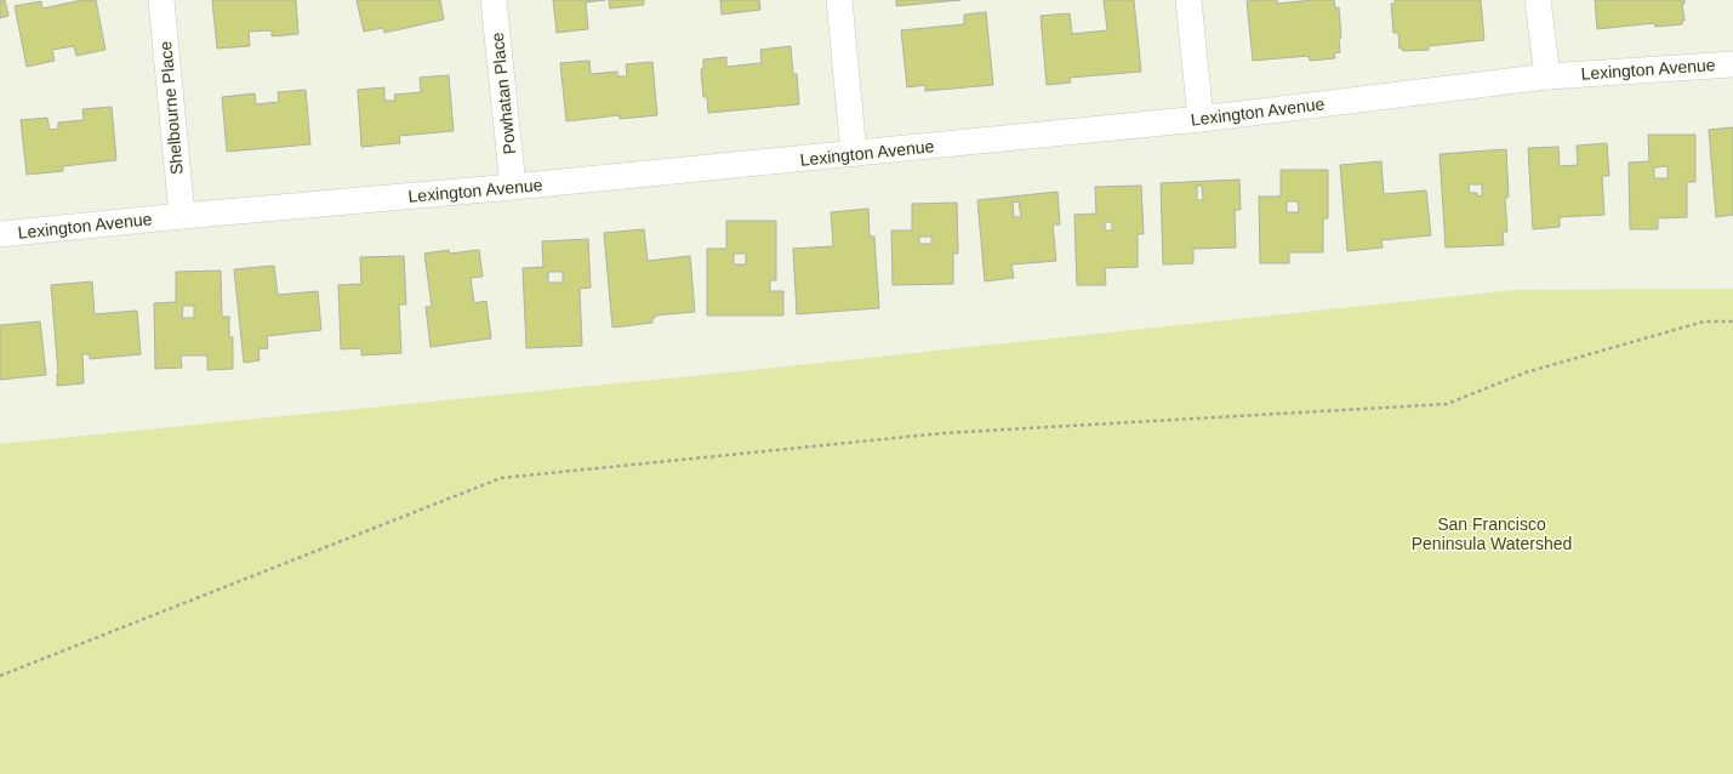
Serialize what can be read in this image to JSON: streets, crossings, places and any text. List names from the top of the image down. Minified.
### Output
{"streets":{"street":["Lexington Avenue","Powhatan Place","Shelbourne Place"]},"crossings":[["Lexington Avenue","Powhatan Place"],["Lexington Avenue","Shelbourne Place"]],"parks":["San Francisco Peninsula Watershed"]}
